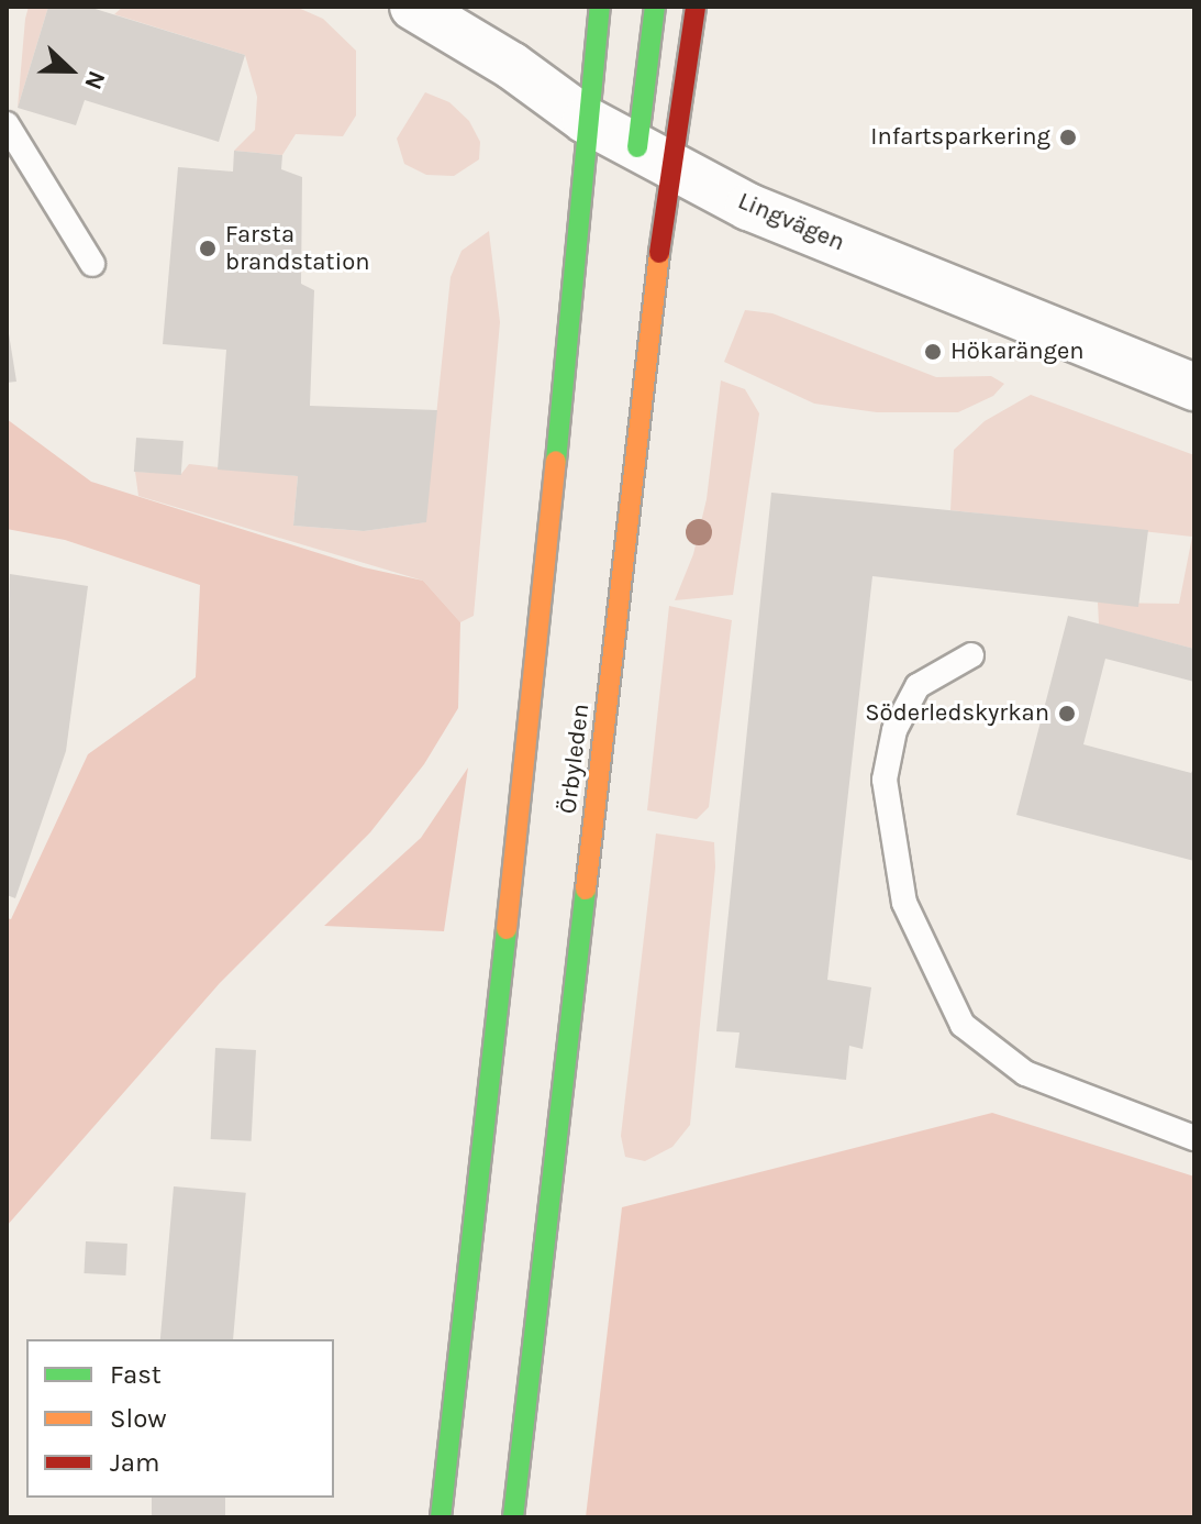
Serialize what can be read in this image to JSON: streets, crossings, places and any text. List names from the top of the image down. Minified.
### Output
{"streets":{"main road":["Örbyleden"],"street":["Lingvägen"]},"crossings":[["Lingvägen","Örbyleden"]],"places":["Infartsparkering","Farsta brandstation","Hökarängen","Söderledskyrkan"],"legend":["Fast","Slow","Jam"],"north":"right"}
